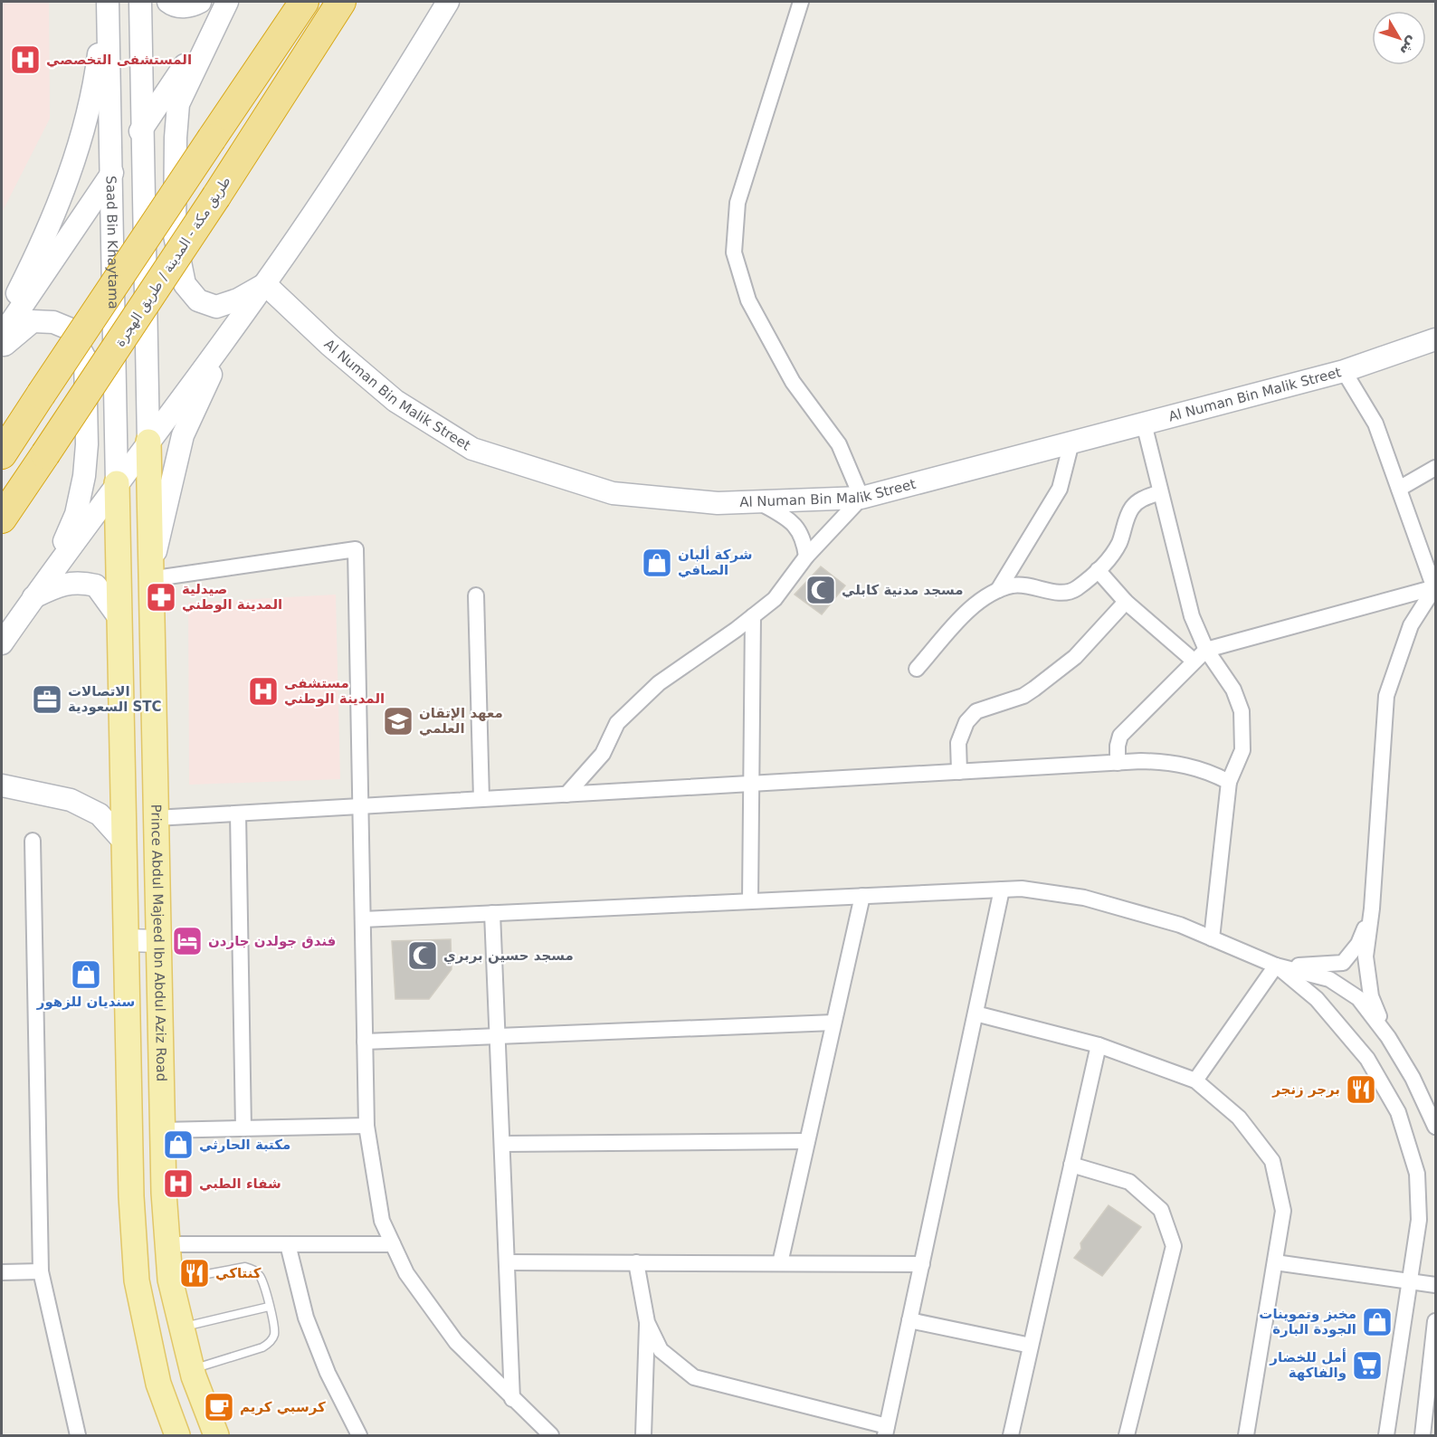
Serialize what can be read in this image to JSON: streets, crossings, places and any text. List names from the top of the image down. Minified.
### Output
{"streets":{"highway":["طريق مكة - المدينة / طريق الهجرة"],"main road":["Saad Bin Khaytama","Al Numan Bin Malik Street","Prince Abdul Majeed Ibn Abdul Aziz Road"]},"places":{"hospital":["المستشفى التخصصي","مستشفى المدينة الوطني","شفاء الطبي"],"shop":["شركة ألبان الصافي","سنديان للزهور","مكتبة الحارثي","مخبز وتموينات الجودة البارة"],"mosque":["مسجد مدنية كابلي","مسجد حسين بربري"],"pharmacy":["صيدلية المدينة الوطني"],"office":["الاتصالات السعودية STC"],"school or university":["معهد الإتقان العلمي"],"hotel":["فندق جولدن جاردن"],"restaurant":["برجر زنجر","كنتاكي"],"supermarket":["أمل للخضار والفاكهة"],"cafe":["كرسبي كريم"]},"north":"bottom right"}
